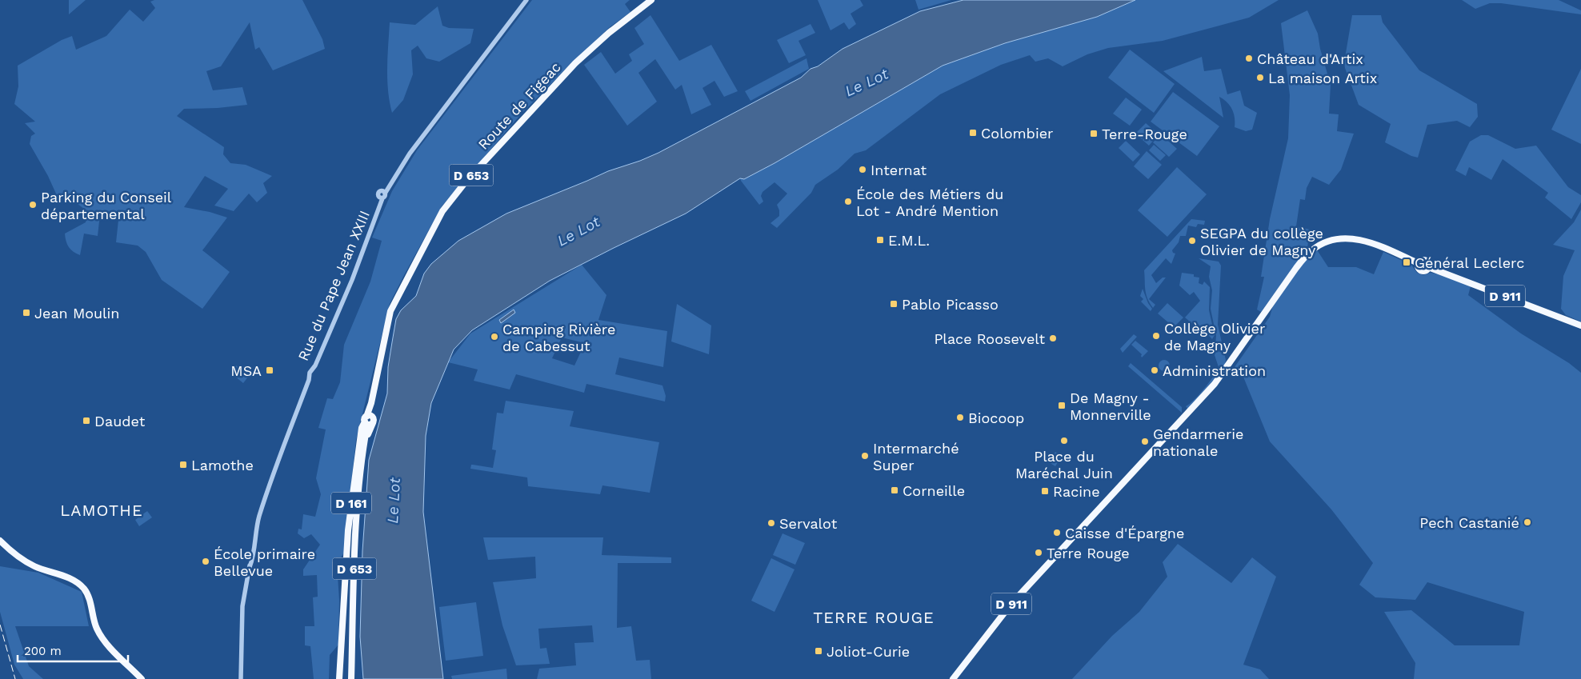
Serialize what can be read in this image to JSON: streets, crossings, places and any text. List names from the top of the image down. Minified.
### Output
{"streets":{"main road":["Route de Figeac","D 653","D 911","D 161"],"street":["Rue du Pape Jean XXIII"]},"crossings":[["Route de Figeac","D 653"],["Route de Figeac","D 161"],["D 653","D 161"]],"districts":["LAMOTHE","TERRE ROUGE"],"water":["Le Lot"],"places":{"other":["Château d'Artix","La maison Artix","Internat","École des Métiers du Lot - André Mention","Parking du Conseil départemental","SEGPA du collège Olivier de Magny","Collège Olivier de Magny","Camping Rivière de Cabessut","Place Roosevelt","Administration","Biocoop","Place du Maréchal Juin","Gendarmerie nationale","Intermarché Super","Pech Castanié","Servalot","Caisse d'Épargne","Terre Rouge","École primaire Bellevue"],"transit":["Colombier","Terre-Rouge","E.M.L.","Général Leclerc","Pablo Picasso","Jean Moulin","MSA","De Magny - Monnerville","Daudet","Lamothe","Corneille","Racine","Joliot-Curie"]},"scale_bar":"200 m"}
